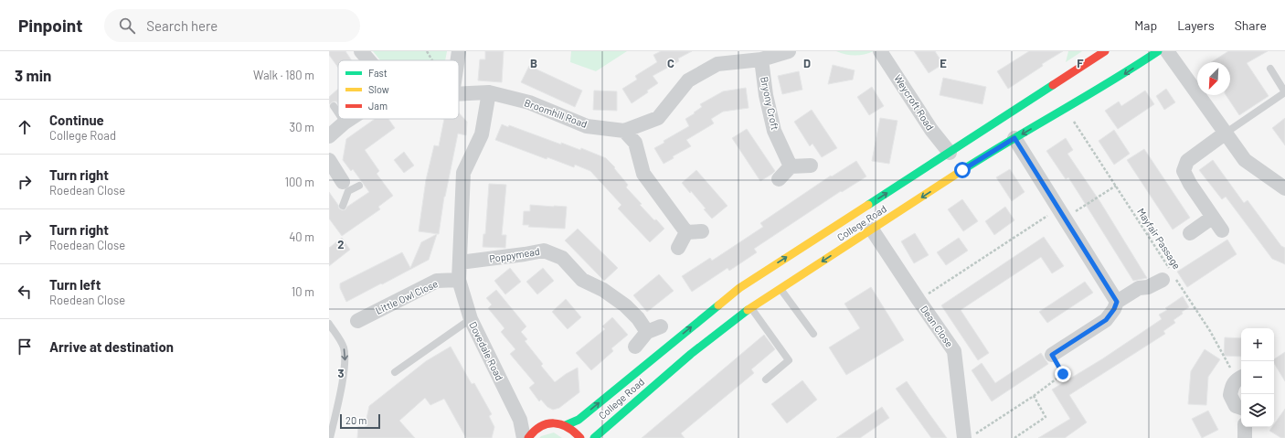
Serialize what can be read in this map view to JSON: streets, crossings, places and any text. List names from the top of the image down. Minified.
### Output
{"streets":{"main road":["College Road"],"street":["Weycroft Road","Bryony Croft","Broomhill Road","Poppymead","Little Owl Close","Dean Close","Dovedale Road"],"path":["Mayfair Passage"]},"crossings":[["Weycroft Road","College Road"],["Bryony Croft","Broomhill Road"],["College Road","Mayfair Passage"],["College Road","Dean Close"],["Little Owl Close","Dovedale Road"]],"legend":["Fast","Slow","Jam"],"scale_bar":"20 m","north":"bottom left","page":{"header":"Pinpoint","search":"Search here","nav":["Map","Layers","Share"],"heading":["3 min","Walk · 180 m"],"list":[["Continue","College Road","30 m"],["Turn right","Roedean Close","100 m"],["Turn right","Roedean Close","40 m"],["Turn left","Roedean Close","10 m"],"Arrive at destination"],"map_buttons":["+","−"],"scale":"20 m"},"grid":{"columns":["B","C","D","E","F"],"rows":["2","3"]}}
